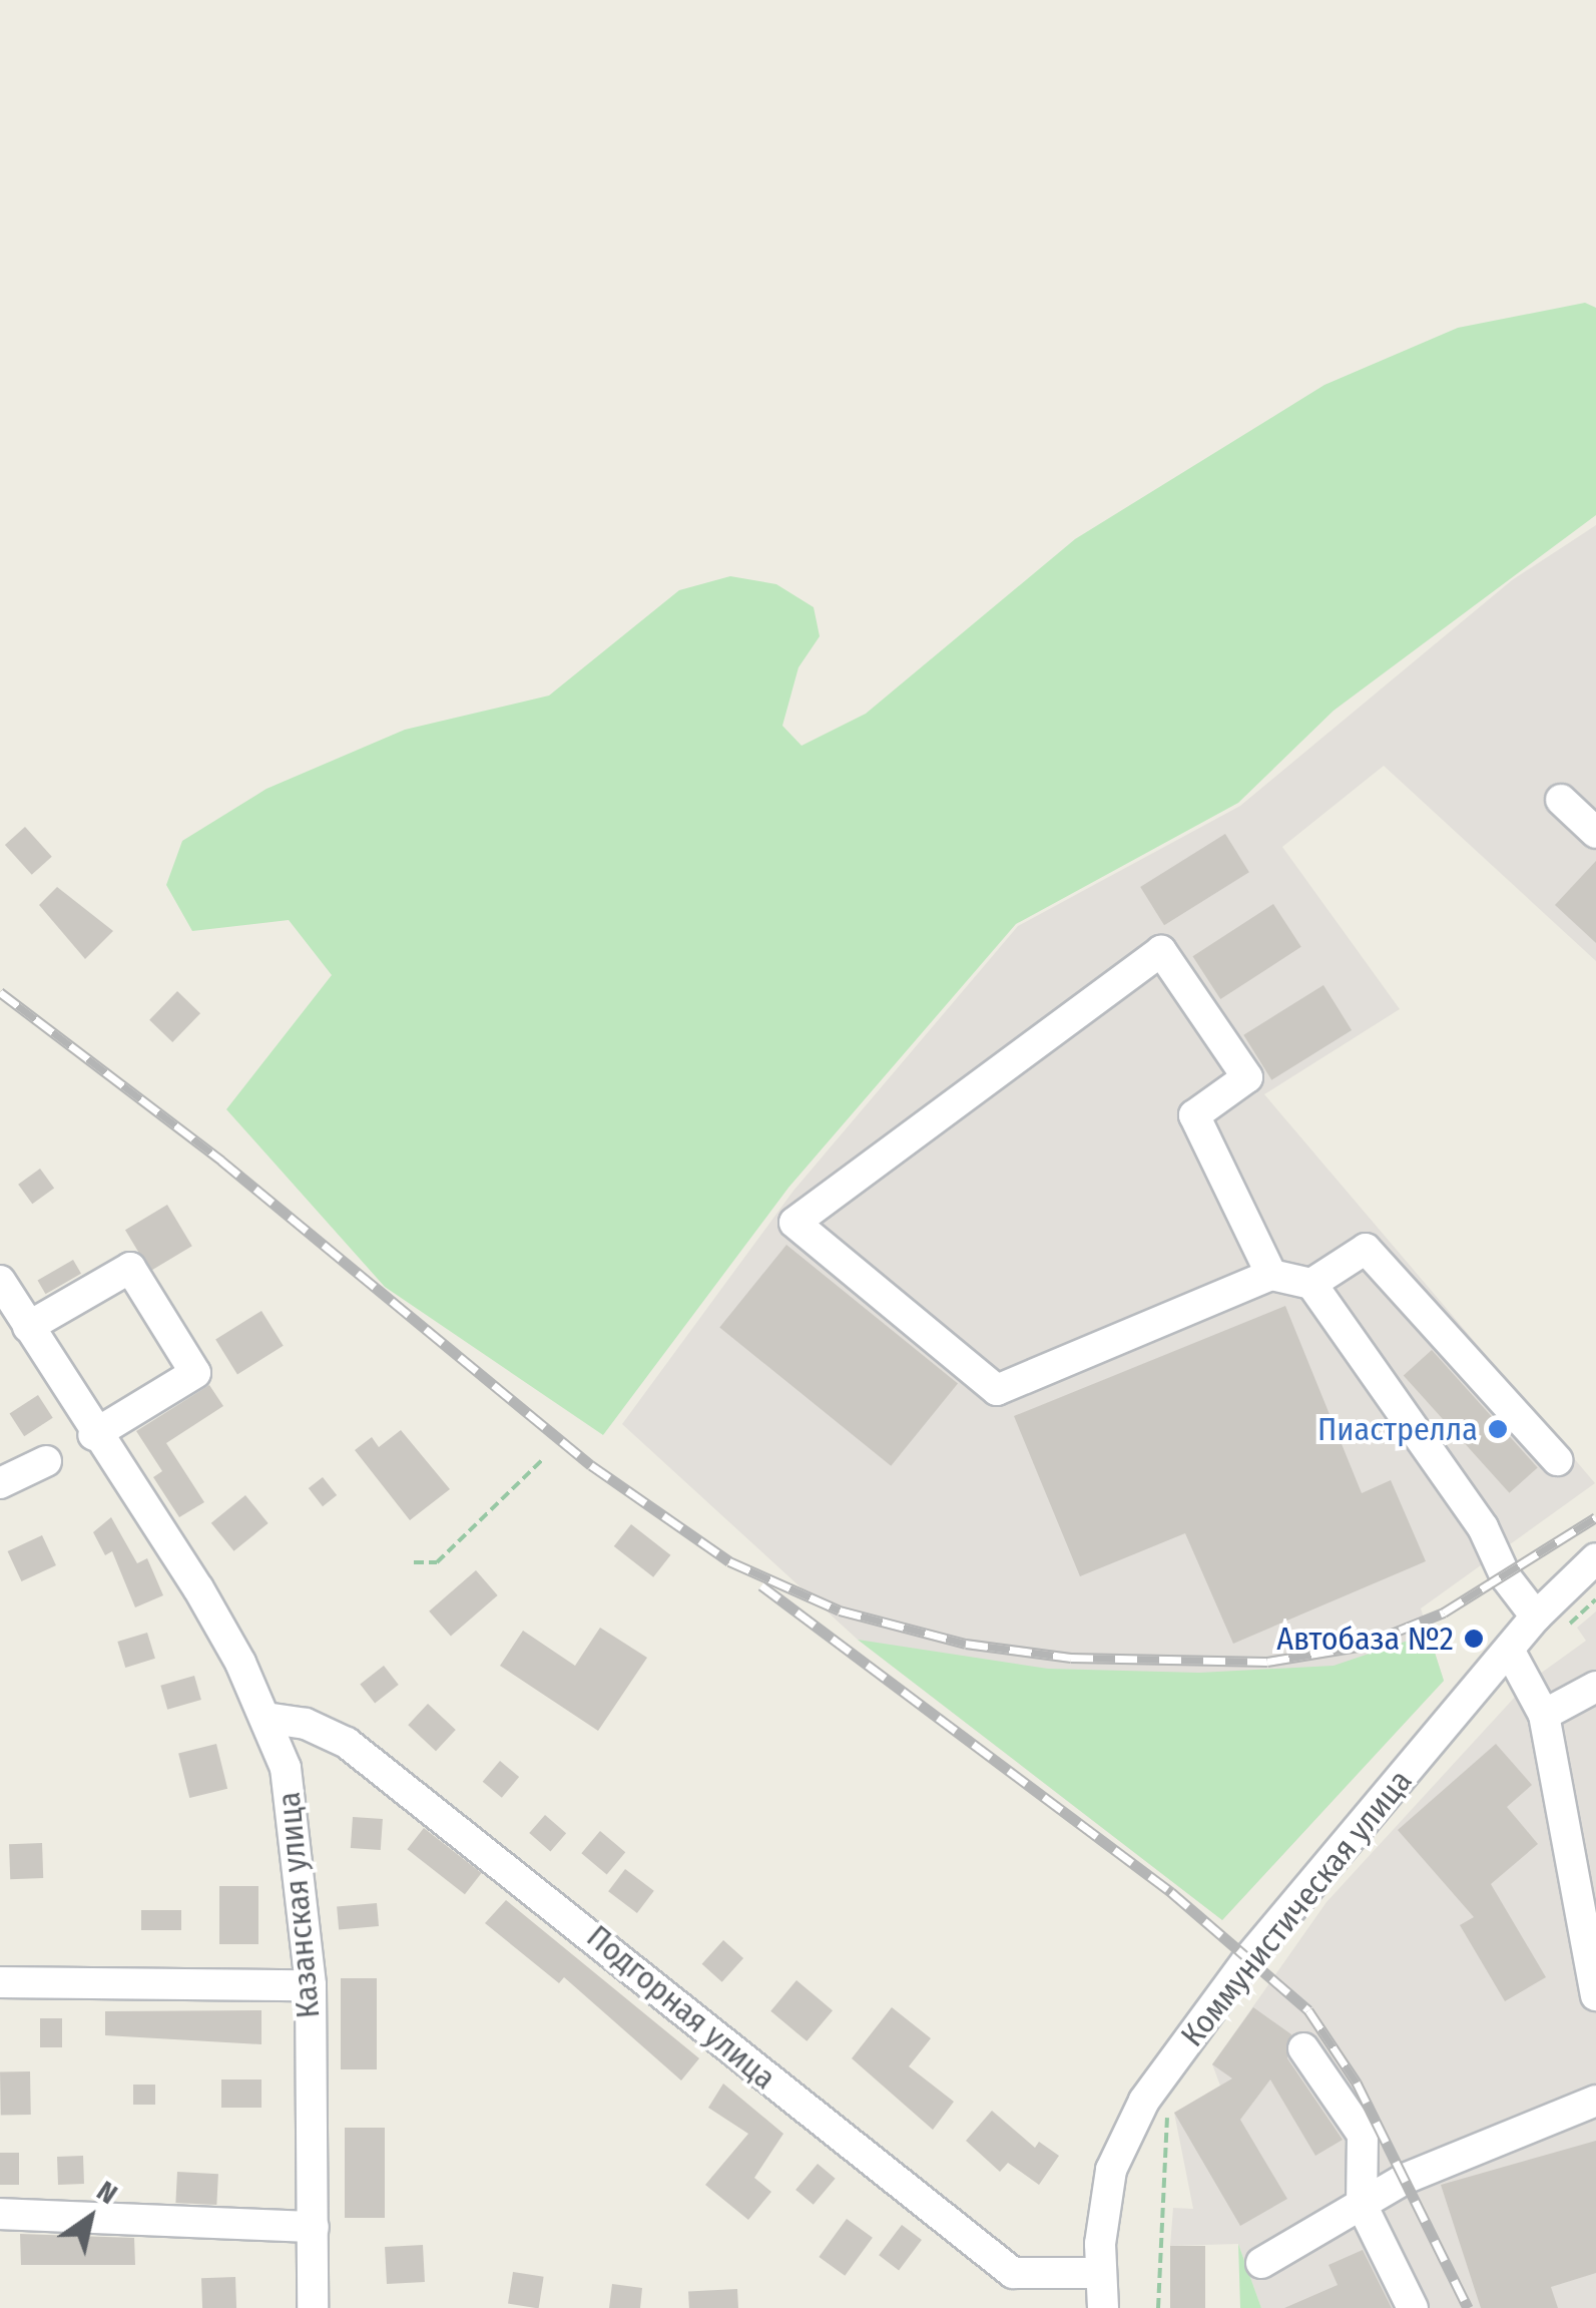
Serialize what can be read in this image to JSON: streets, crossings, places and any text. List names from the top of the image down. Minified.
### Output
{"streets":{"street":["Казанская улица","Коммунистическая улица","Подгорная улица"]},"crossings":[["Казанская улица","Подгорная улица"],["Коммунистическая улица","Подгорная улица"]],"places":["Пиастрелла","Автобаза №2"],"north":"top right"}
